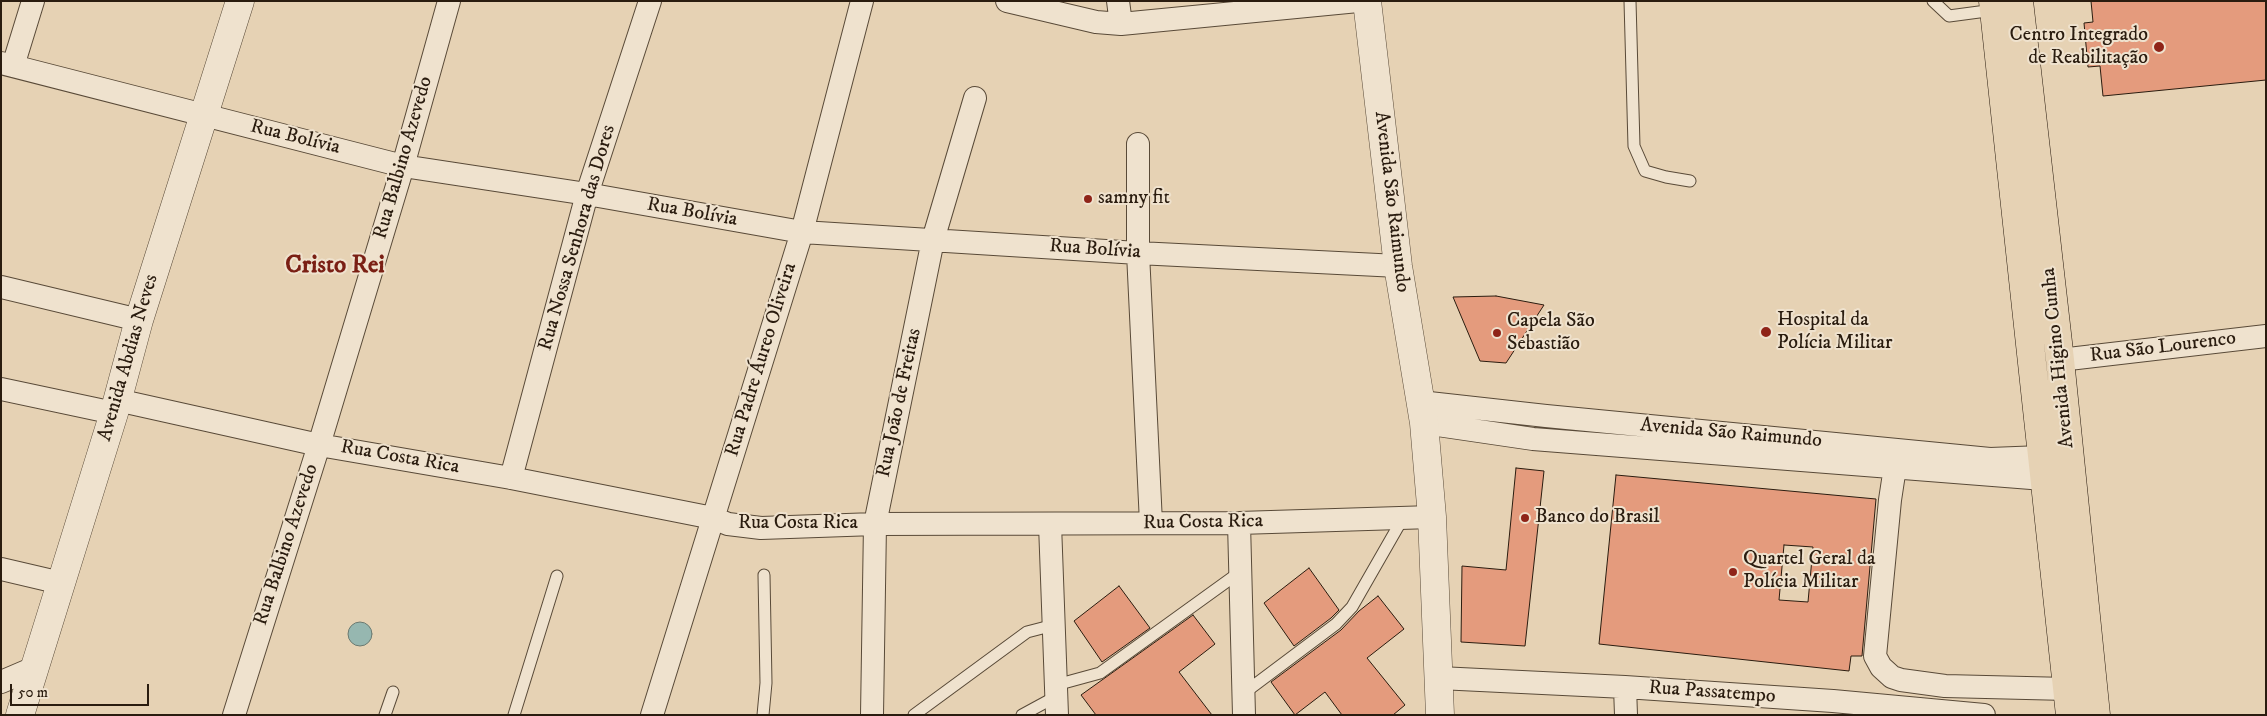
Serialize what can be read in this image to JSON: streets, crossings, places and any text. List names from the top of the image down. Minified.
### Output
{"streets":{"main road":["Avenida Higino Cunha"],"street":["Rua Bolívia","Rua Balbino Azevedo","Avenida São Raimundo","Rua Nossa Senhora das Dores","Rua São Lourenco","Avenida Abdias Neves","Rua Padre Áureo Oliveira","Rua João de Freitas","Rua Costa Rica","Rua Passatempo"]},"crossings":[["Rua Bolívia","Rua Balbino Azevedo"],["Rua Bolívia","Avenida São Raimundo"],["Rua Bolívia","Rua Nossa Senhora das Dores"],["Rua Bolívia","Avenida Abdias Neves"],["Rua Bolívia","Rua Padre Áureo Oliveira"],["Rua Bolívia","Rua João de Freitas"],["Rua Balbino Azevedo","Rua Costa Rica"],["Avenida São Raimundo","Avenida Higino Cunha"],["Avenida São Raimundo","Rua Costa Rica"],["Avenida São Raimundo","Rua Passatempo"],["Rua Nossa Senhora das Dores","Rua Costa Rica"],["Rua São Lourenco","Avenida Higino Cunha"],["Avenida Abdias Neves","Rua Costa Rica"],["Rua Padre Áureo Oliveira","Rua Costa Rica"],["Rua João de Freitas","Rua Costa Rica"]],"districts":["Cristo Rei"],"places":["Centro Integrado de Reabilitação","samny fit","Hospital da Polícia Militar","Capela São Sebastião","Banco do Brasil","Quartel Geral da Polícia Militar"],"scale_bar":"50 m"}
